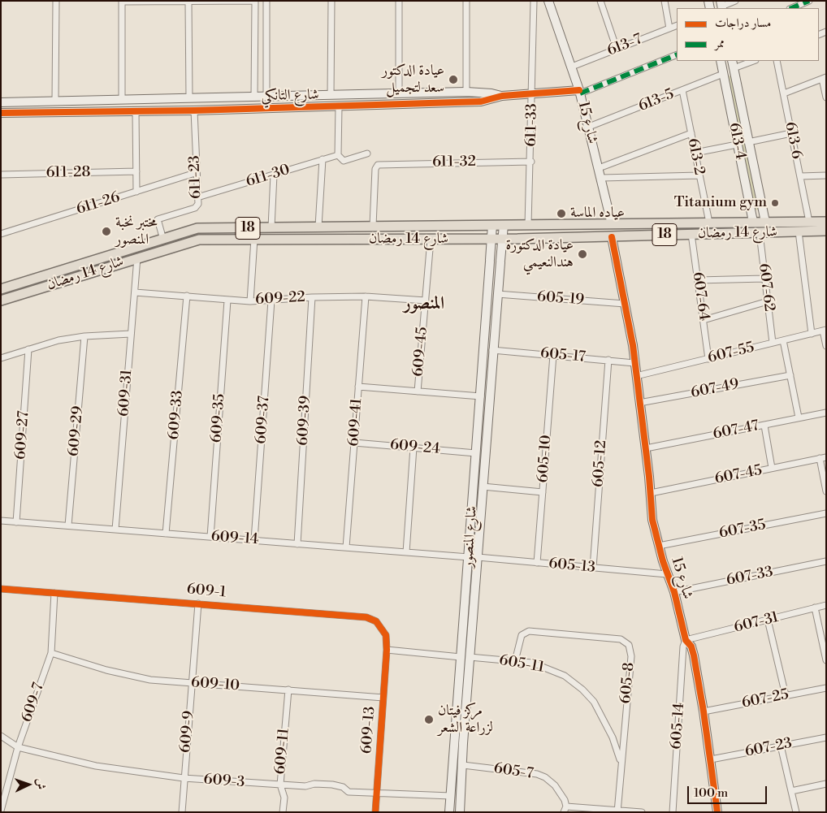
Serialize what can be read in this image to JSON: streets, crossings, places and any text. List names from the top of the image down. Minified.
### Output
{"streets":{"main road":["18","شارع 14 رمضان"],"street":["613-7","شارع التانكي","613-5","شارع 15","611-33","613-6","613-4","613-2","611-32","611-28","611-30","611-23","611-26","607-62","607-64","609-22","605-19","609-45","607-55","605-17","607-49","609-31","609-33","609-35","609-37","609-39","609-41","607-47","609-29","609-27","609-24","605-10","605-12","607-45","607-35","شارع المنصور","609-14","605-13","607-33","609-1","607-31","605-11","605-8","609-10","607-25","609-7","605-14","609-13","609-9","607-23","609-11","605-7","609-3"]},"crossings":[["613-7","شارع 15"],["شارع التانكي","شارع 15"],["شارع التانكي","611-33"],["شارع التانكي","611-23"],["613-5","شارع 15"],["613-5","613-4"],["613-5","613-2"],["شارع 15","شارع 14 رمضان"],["شارع 15","605-19"],["شارع 15","607-55"],["شارع 15","605-17"],["شارع 15","607-49"],["شارع 15","607-47"],["شارع 15","607-45"],["شارع 15","607-35"],["شارع 15","605-13"],["شارع 15","607-33"],["شارع 15","607-31"],["شارع 15","607-25"],["شارع 15","605-14"],["شارع 15","607-23"],["611-33","611-32"],["611-33","شارع 14 رمضان"],["613-6","شارع 14 رمضان"],["613-4","شارع 14 رمضان"],["613-2","شارع 14 رمضان"],["611-32","شارع 14 رمضان"],["611-30","611-23"],["611-23","611-26"],["611-23","شارع 14 رمضان"],["شارع 14 رمضان","607-62"],["شارع 14 رمضان","607-64"],["شارع 14 رمضان","609-45"],["شارع 14 رمضان","609-31"],["شارع 14 رمضان","شارع المنصور"],["607-62","607-55"],["607-64","607-55"],["609-22","609-45"],["609-22","609-31"],["609-22","609-33"],["609-22","609-35"],["609-22","609-37"],["609-22","609-39"],["609-22","609-41"],["605-19","شارع المنصور"],["605-17","605-10"],["605-17","605-12"],["605-17","شارع المنصور"],["609-31","609-14"],["609-33","609-14"],["609-35","609-14"],["609-37","609-14"],["609-39","609-14"],["609-41","609-24"],["609-41","609-14"],["609-29","609-14"],["609-27","609-14"],["609-24","شارع المنصور"],["605-10","605-13"],["605-12","605-13"],["شارع المنصور","609-14"],["شارع المنصور","605-13"],["شارع المنصور","605-11"],["شارع المنصور","605-7"],["شارع المنصور","609-3"],["609-14","605-13"],["609-1","605-11"],["609-1","609-7"],["609-1","609-13"],["609-1","609-9"],["607-31","605-14"],["605-11","605-8"],["605-11","609-13"],["609-10","609-7"],["609-10","609-13"],["609-10","609-9"],["609-10","609-11"],["609-7","609-3"],["609-13","609-3"],["609-9","609-3"],["609-11","609-3"]],"districts":["المنصور"],"places":["عيادة الدكتور سعد لتجميل","Titanium gym","عياده الماسة","مختبر نخبة المنصور","عيادة الدكتورة هندالنعيمي","مركز فيتان لزراعة الشعر"],"legend":["مسار دراجات","ممر"],"scale_bar":"100 m","north":"right"}
